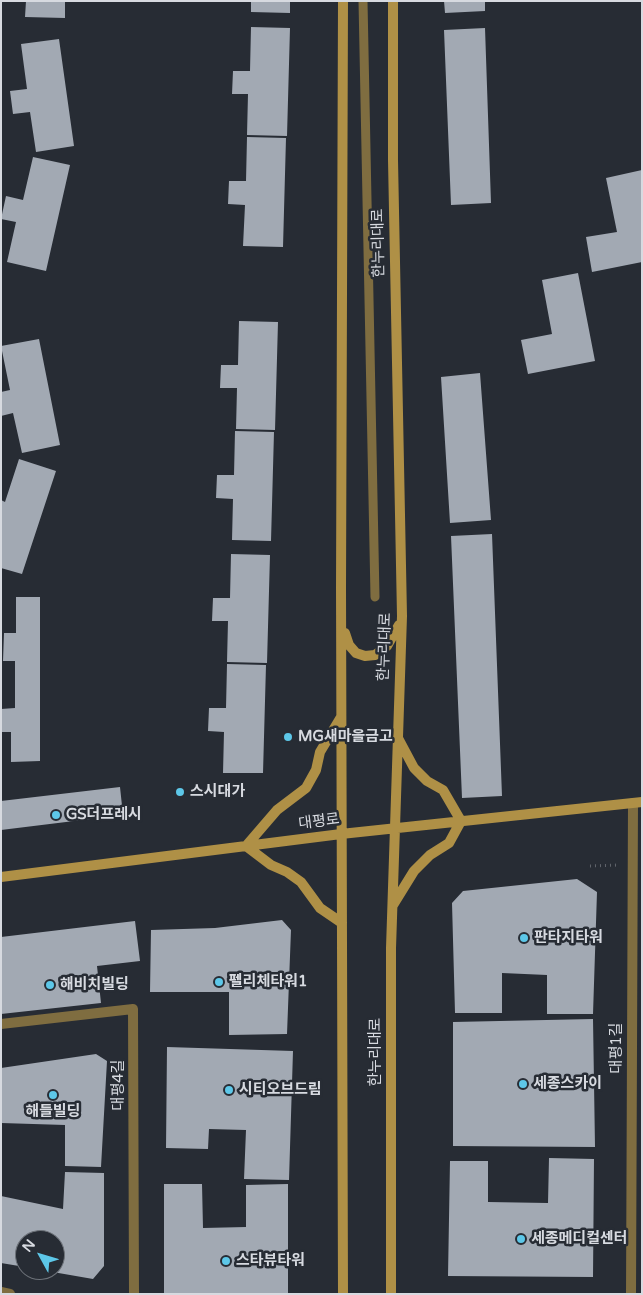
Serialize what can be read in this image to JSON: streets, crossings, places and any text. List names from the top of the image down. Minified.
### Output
{"streets":{"street":["한누리대로","대평로","대평1길","대평4길"]},"crossings":[["한누리대로","대평로"],["대평로","대평1길"]],"places":["MG새마을금고","스시대가","GS더프레시","판타지타워","펠리체타워1","해비치빌딩","세종스카이","시티오브드림","해들빌딩","세종메디컬센터","스타뷰타워"],"north":"top left"}
